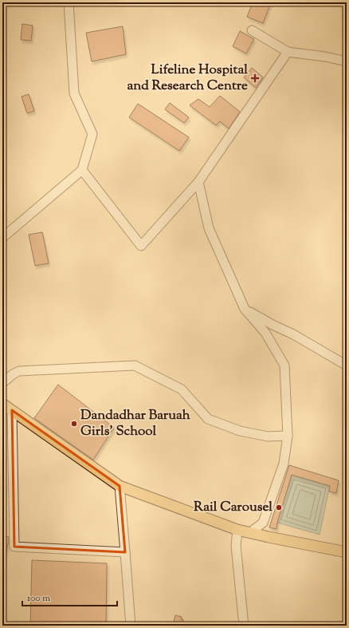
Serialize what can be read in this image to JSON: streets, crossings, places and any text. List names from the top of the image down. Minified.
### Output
{"places":{"health":["Lifeline Hospital and Research Centre"],"other":["Dandadhar Baruah Girls' School","Rail Carousel"]},"scale_bar":"100 m"}
